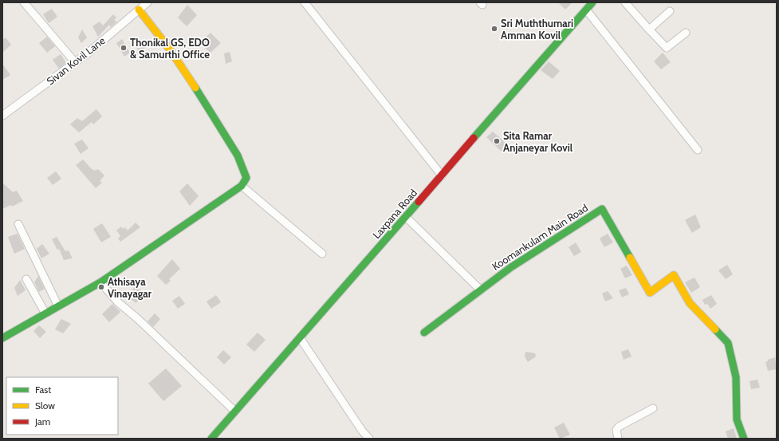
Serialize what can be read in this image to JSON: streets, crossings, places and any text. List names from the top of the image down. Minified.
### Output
{"streets":{"street":["Sivan Kovil Lane","Laxpana Road","Koomankulam Main Road"]},"places":["Sri Muththumari Amman Kovil","Thonikal GS, EDO & Samurthi Office","Sita Ramar Anjaneyar Kovil","Athisaya Vinayagar"],"legend":["Fast","Slow","Jam"]}
